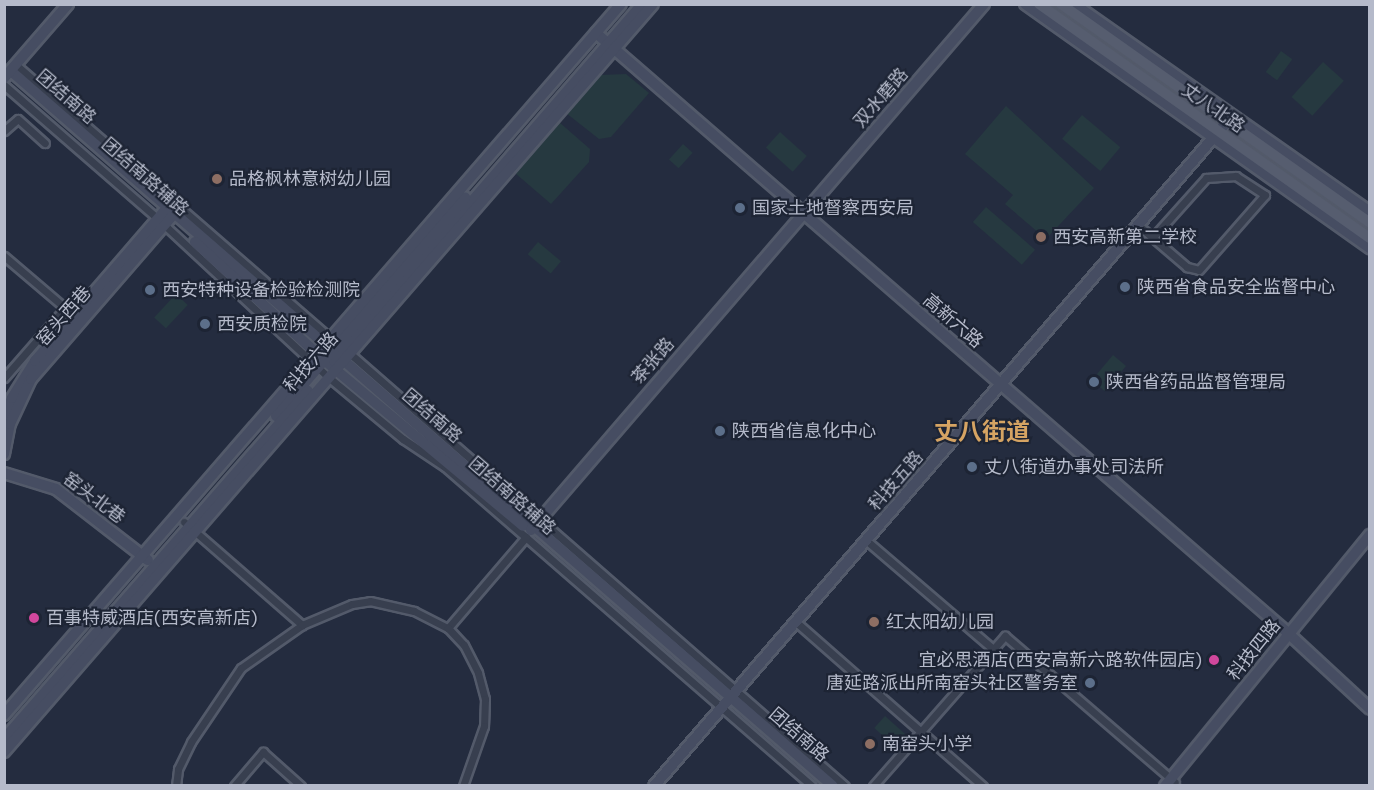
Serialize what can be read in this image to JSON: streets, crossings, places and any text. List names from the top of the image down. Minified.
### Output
{"streets":{"main road":["团结南路","双水磨路","丈八北路","窑头西巷","高新六路","茶张路","科技六路","科技五路","窑头北巷","科技四路"],"street":["团结南路辅路"]},"crossings":[["团结南路","团结南路辅路"],["团结南路","窑头西巷"],["团结南路","茶张路"],["团结南路","科技六路"],["团结南路","科技五路"],["双水磨路","高新六路"],["双水磨路","茶张路"],["丈八北路","科技五路"],["团结南路辅路","茶张路"],["团结南路辅路","科技六路"],["团结南路辅路","科技五路"],["高新六路","茶张路"],["高新六路","科技六路"],["高新六路","科技五路"],["高新六路","科技四路"],["科技六路","窑头北巷"]],"districts":["丈八街道"],"places":["品格枫林意树幼儿园","国家土地督察西安局","西安高新第二学校","陕西省食品安全监督中心","西安特种设备检验检测院","西安质检院","陕西省药品监督管理局","陕西省信息化中心","丈八街道办事处司法所","百事特威酒店(西安高新店)","红太阳幼儿园","宜必思酒店(西安高新六路软件园店)","唐延路派出所南窑头社区警务室","南窑头小学"]}
